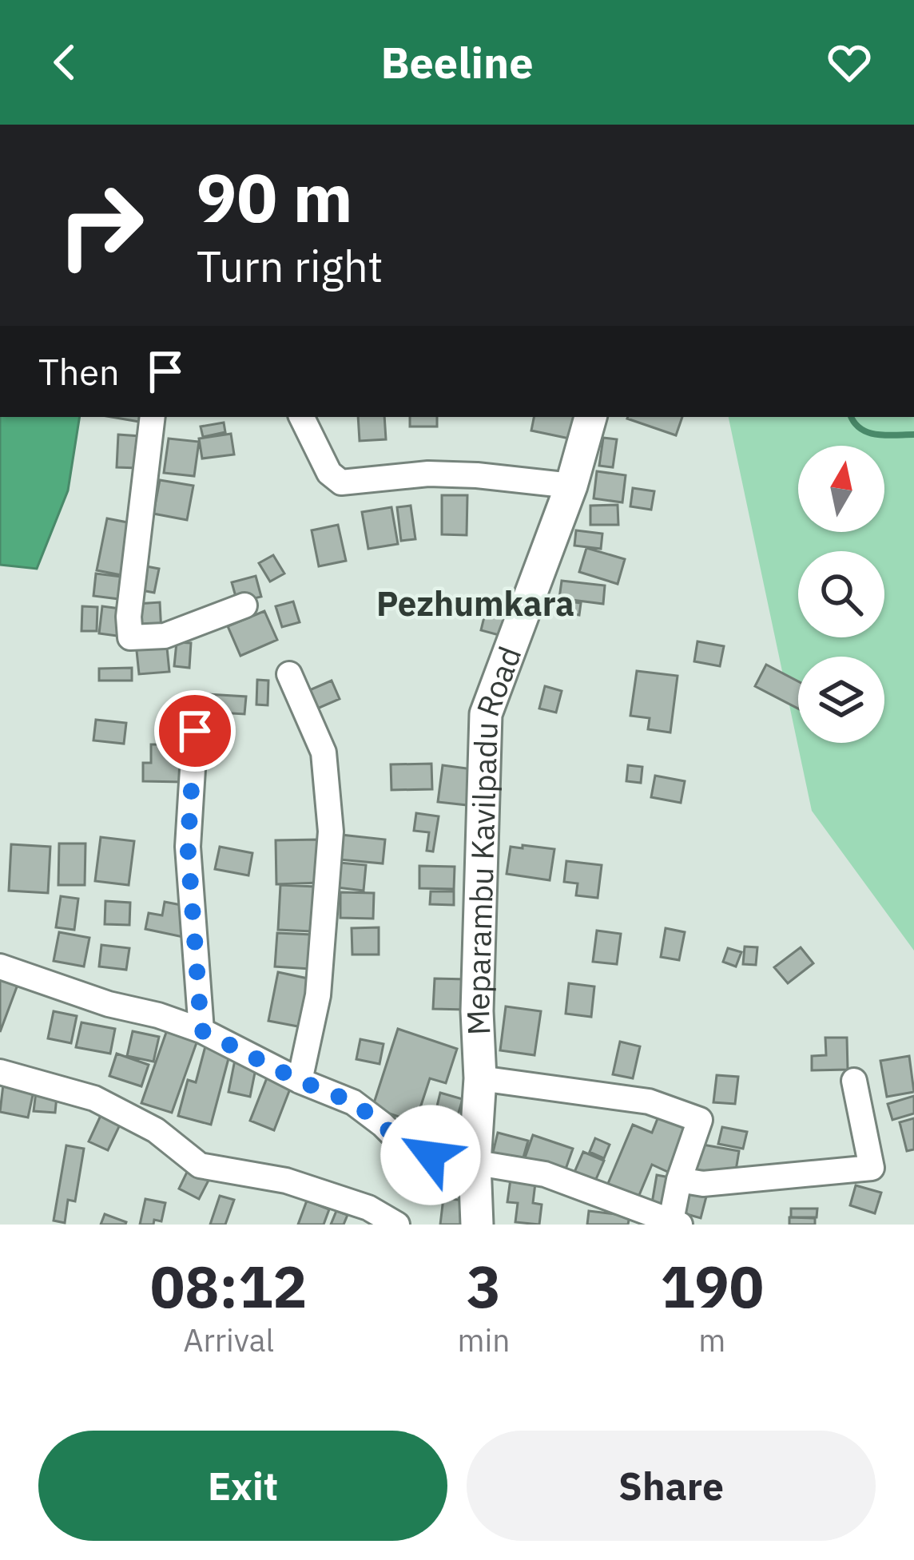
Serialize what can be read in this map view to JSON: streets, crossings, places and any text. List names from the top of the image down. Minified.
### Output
{"streets":{"main road":["Meparambu Kavilpadu Road"]},"districts":["Pezhumkara"],"north":"top","page":{"header":"Beeline","turn":["90 m","Turn right"],"then":"Then","eta":["08:12","Arrival","3","min","190","m"],"buttons":["Exit","Share"]}}
